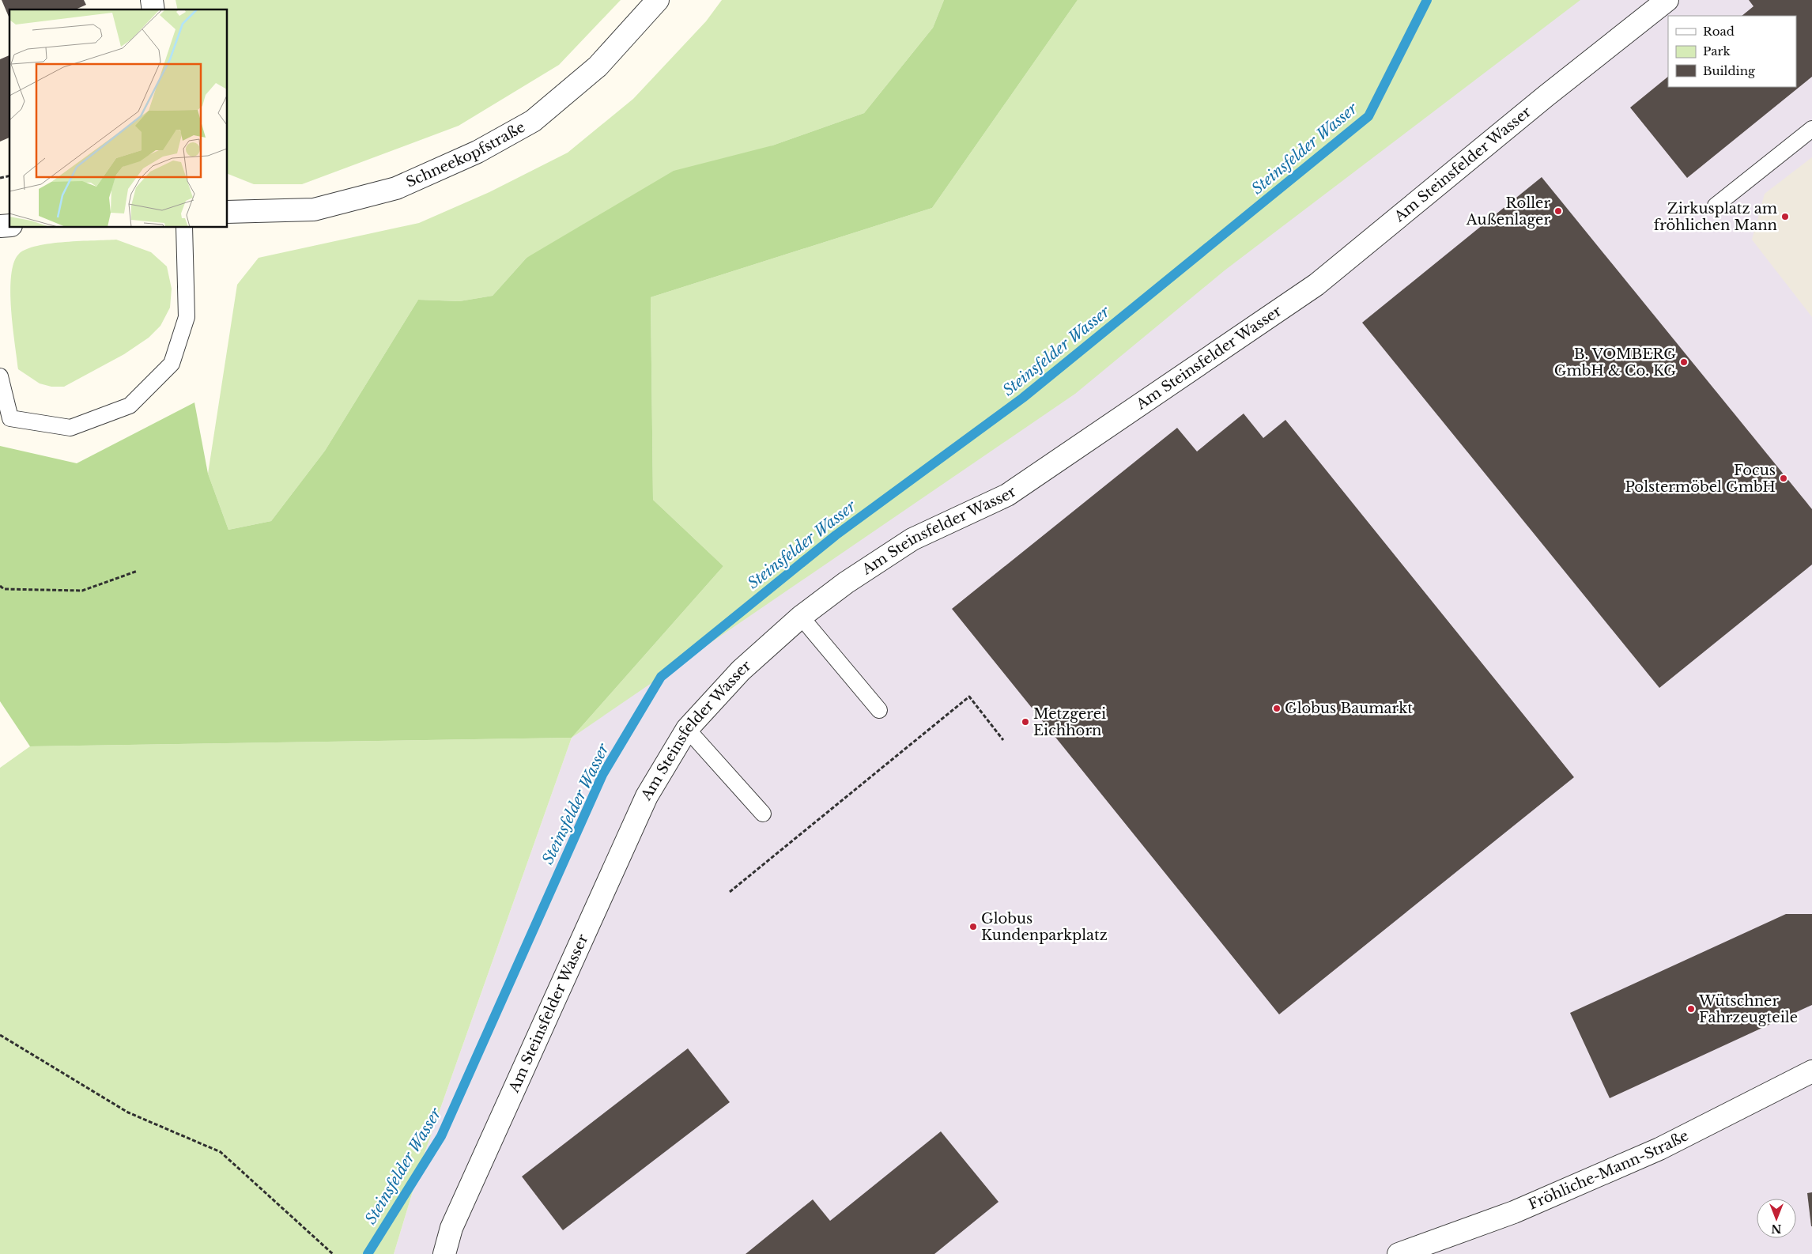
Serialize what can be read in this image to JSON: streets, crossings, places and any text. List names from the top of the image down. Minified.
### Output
{"streets":{"street":["Schneekopfstraße","Am Steinsfelder Wasser","Fröhliche-Mann-Straße"]},"water":["Steinsfelder Wasser"],"places":["Roller Außenlager","Zirkusplatz am fröhlichen Mann","B. VOMBERG GmbH & Co. KG","Focus Polstermöbel GmbH","Globus Baumarkt","Metzgerei Eichhorn","Globus Kundenparkplatz","Wütschner Fahrzeugteile"],"legend":["Road","Park","Building"],"north":"bottom"}
